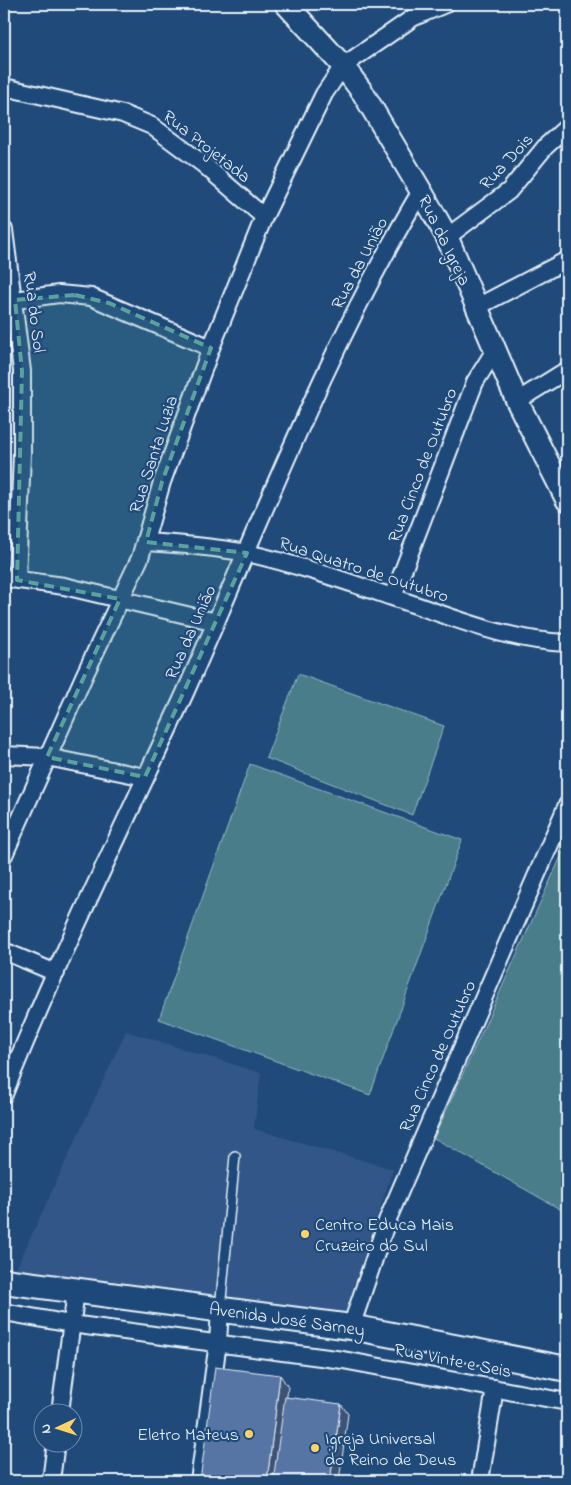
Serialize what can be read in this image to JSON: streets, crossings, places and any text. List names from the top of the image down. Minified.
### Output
{"streets":{"main road":["Avenida José Sarney"],"street":["Rua Projetada","Rua Dois","Rua da Igreja","Rua da União","Rua do Sol","Rua Santa Luzia","Rua Cinco de Outubro","Rua Quatro de Outubro","Rua Vinte e Seis"]},"crossings":[["Rua Projetada","Rua Santa Luzia"],["Rua Dois","Rua da Igreja"],["Rua da Igreja","Rua da União"],["Rua da Igreja","Rua Santa Luzia"],["Rua da Igreja","Rua Cinco de Outubro"],["Rua da União","Rua Quatro de Outubro"],["Rua Santa Luzia","Rua Quatro de Outubro"],["Rua Cinco de Outubro","Rua Quatro de Outubro"],["Rua Cinco de Outubro","Avenida José Sarney"]],"places":["Centro Educa Mais Cruzeiro do Sul","Eletro Mateus","Igreja Universal do Reino de Deus"],"north":"left"}
